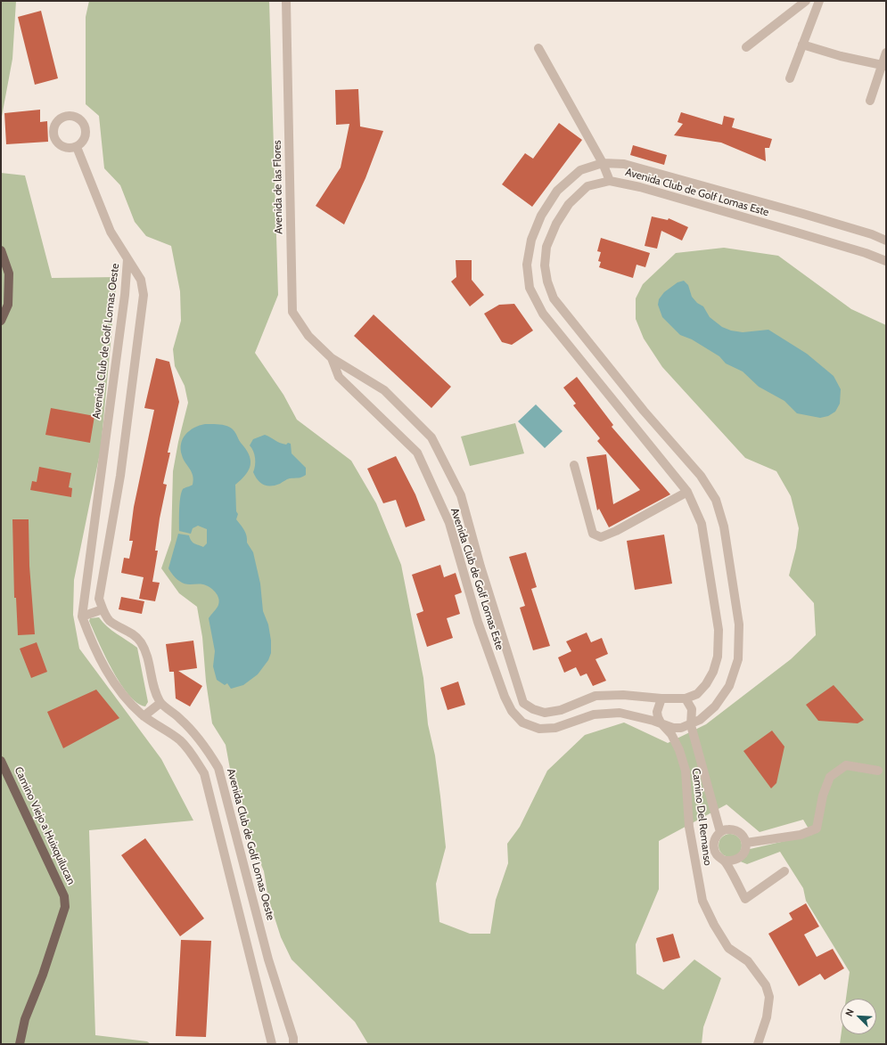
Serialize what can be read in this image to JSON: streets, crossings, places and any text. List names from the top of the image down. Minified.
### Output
{"streets":{"main road":["Camino Viejo a Huixquilucan"],"street":["Avenida de las Flores","Avenida Club de Golf Lomas Este","Avenida Club de Golf Lomas Oeste","Camino Del Remanso"]},"crossings":[["Avenida de las Flores","Avenida Club de Golf Lomas Este"],["Avenida Club de Golf Lomas Este","Camino Del Remanso"]],"north":"top left"}
